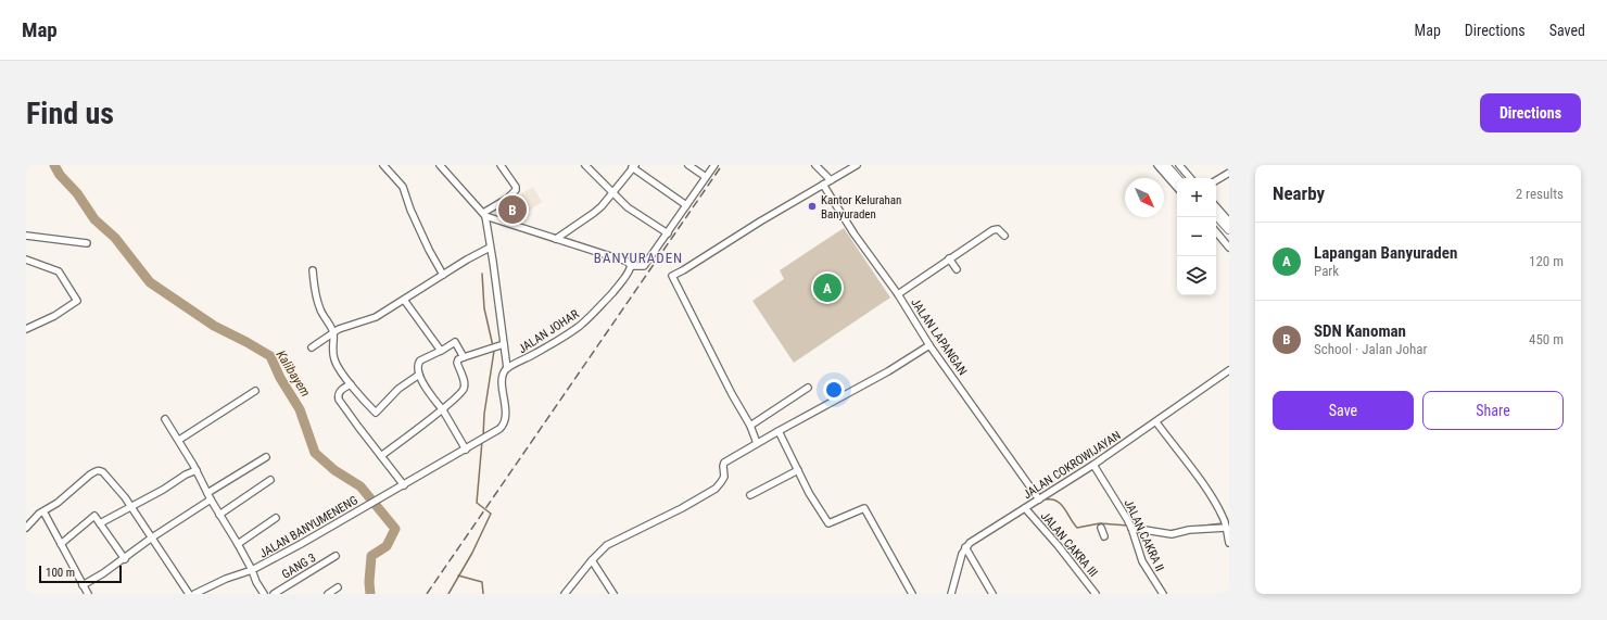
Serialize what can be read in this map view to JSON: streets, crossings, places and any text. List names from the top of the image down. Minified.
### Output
{"streets":{"street":["JALAN JOHAR","JALAN LAPANGAN","JALAN COKROWIJAYAN","JALAN BANYUMENENG","JALAN CAKRA II","JALAN CAKRA III","GANG 3"]},"crossings":[["JALAN LAPANGAN","JALAN COKROWIJAYAN"],["JALAN COKROWIJAYAN","JALAN CAKRA II"],["JALAN COKROWIJAYAN","JALAN CAKRA III"]],"districts":["BANYURADEN"],"water":["Kalibayem"],"places":["Kantor Kelurahan Banyuraden"],"scale_bar":"100 m","north":"bottom right","page":{"header":"Map","nav":["Map","Directions","Saved"],"buttons":["Directions",["Save","Share"]],"title":"Find us","heading":["Nearby","2 results"],"map_buttons":["+","−"],"pins":["B","A"],"list":[{"mark":"A","name":"Lapangan Banyuraden","note":"Park","value":"120 m"},{"mark":"B","name":"SDN Kanoman","note":"School · Jalan Johar","value":"450 m"}],"scale":"100 m"}}
